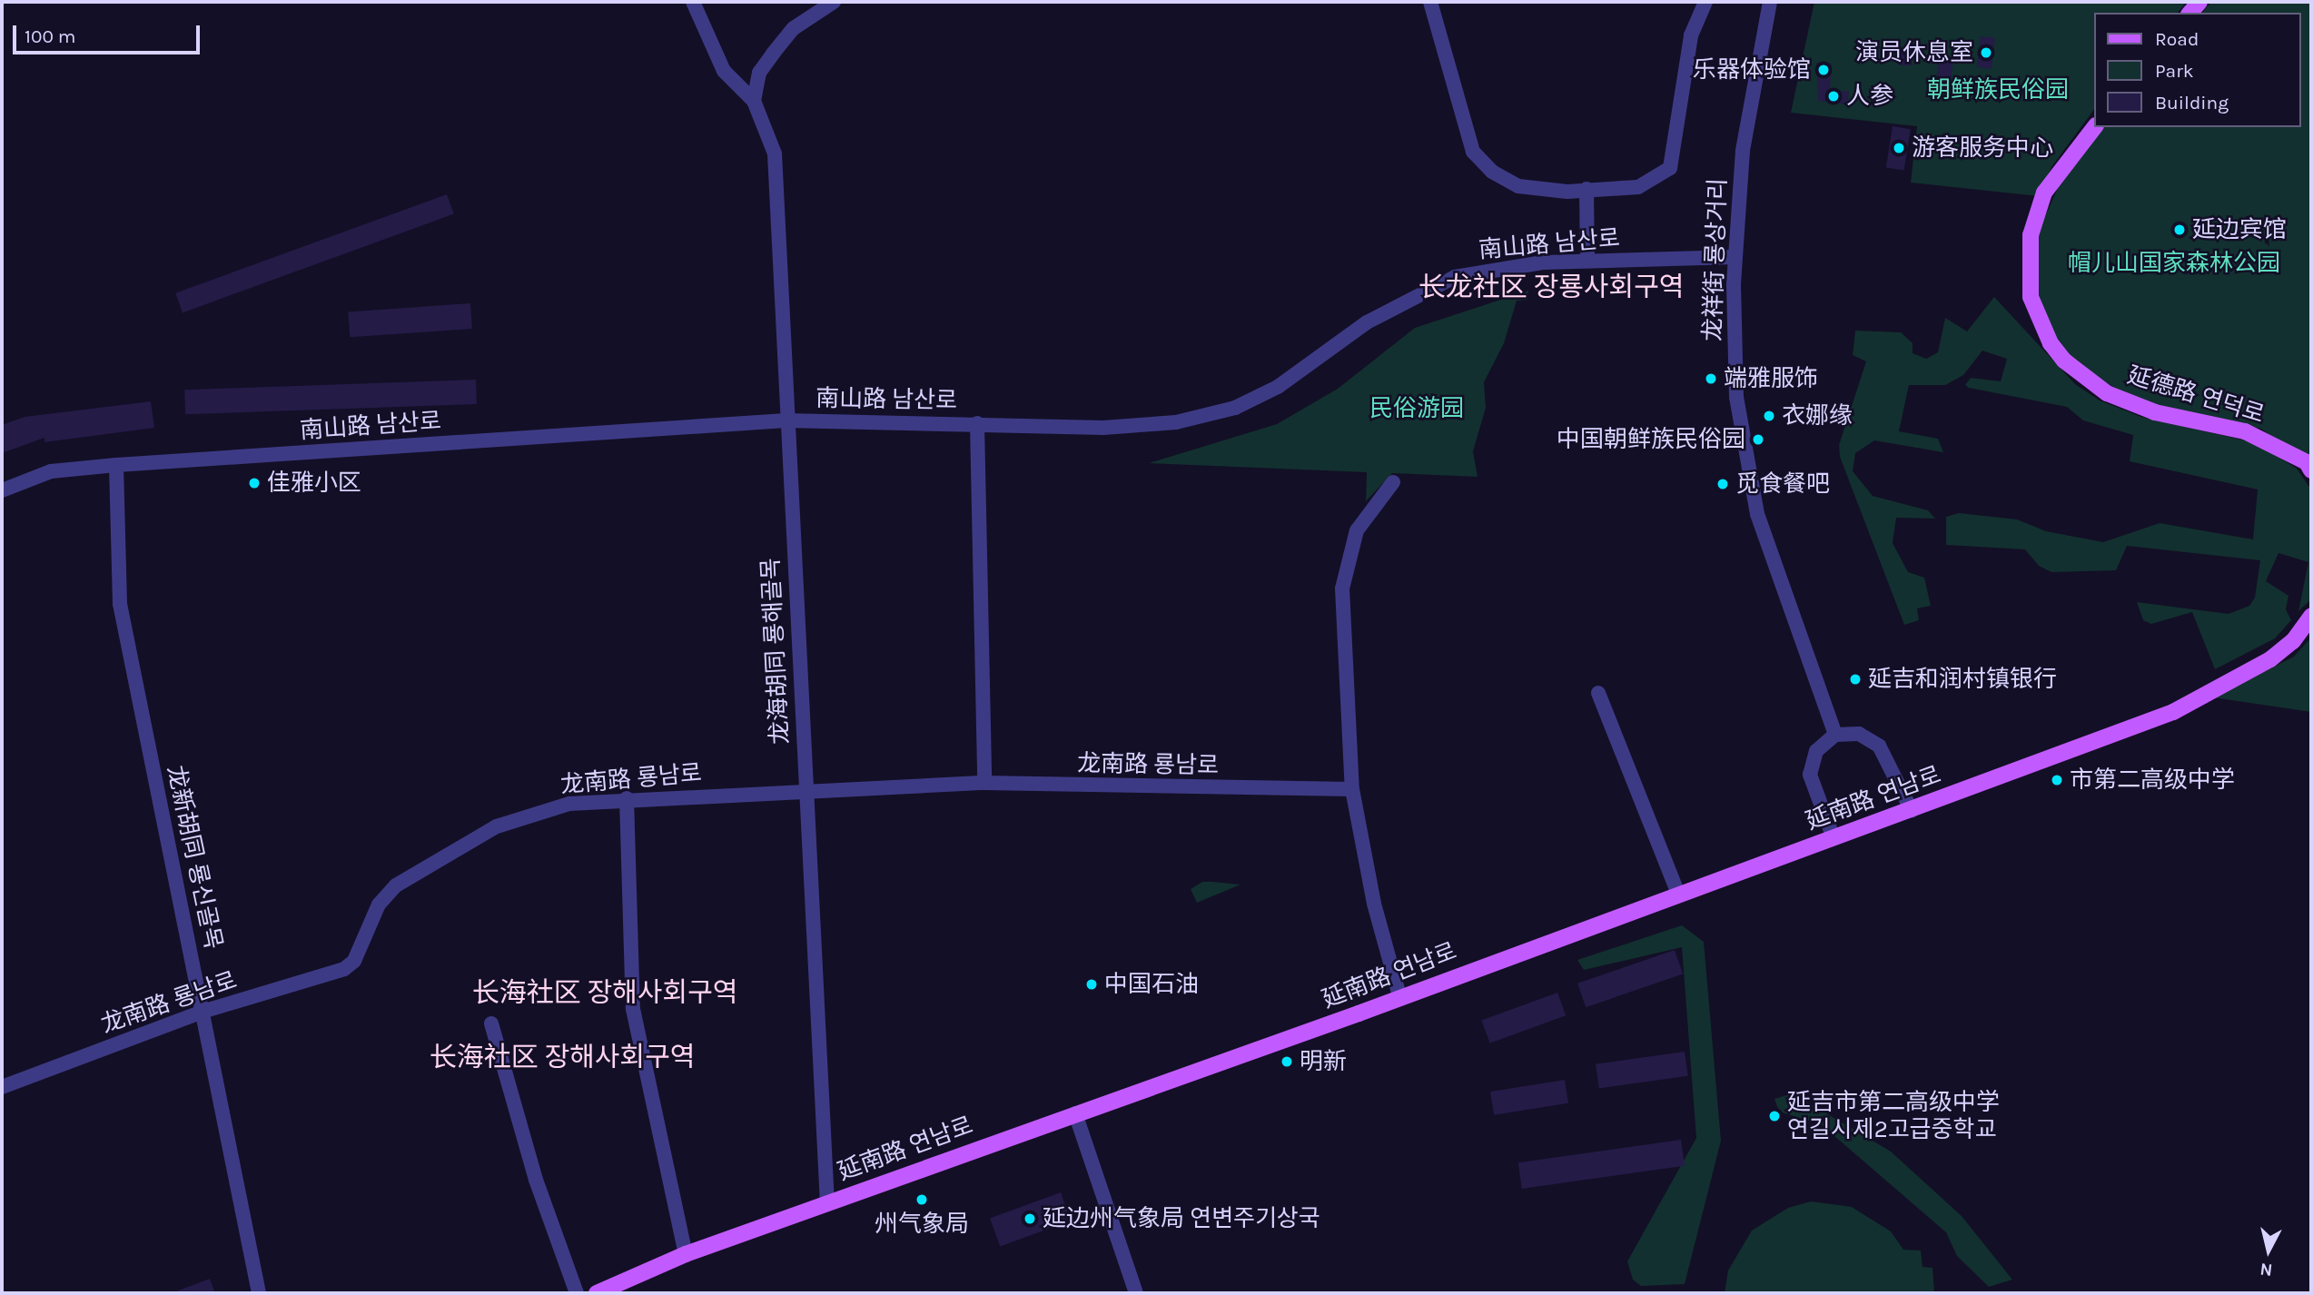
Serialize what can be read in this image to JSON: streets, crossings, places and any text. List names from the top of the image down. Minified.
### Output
{"streets":{"main road":["延德路 연덕로","延南路 연남로"],"street":["南山路 남산로","龙祥街 룡상거리","龙海胡同 룡해골목","龙南路 룡남로","龙新胡同 룡신골목"]},"crossings":[["南山路 남산로","龙祥街 룡상거리"],["南山路 남산로","龙海胡同 룡해골목"],["南山路 남산로","龙新胡同 룡신골목"],["龙海胡同 룡해골목","龙南路 룡남로"],["龙海胡同 룡해골목","延南路 연남로"],["龙南路 룡남로","龙新胡同 룡신골목"]],"districts":["长龙社区 장룡사회구역","长海社区 장해사회구역","长海社区 장해사회구역"],"parks":["朝鲜族民俗园","帽儿山国家森林公园","民俗游园"],"places":["演员休息室","乐器体验馆","人参","游客服务中心","延边宾馆","端雅服饰","衣娜缘","中国朝鲜族民俗园","佳雅小区","觅食餐吧","延吉和润村镇银行","市第二高级中学","中国石油","明新","延吉市第二高级中学 연길시제2고급중학교","州气象局","延边州气象局 연변주기상국"],"legend":["Road","Park","Building"],"scale_bar":"100 m","north":"bottom"}
